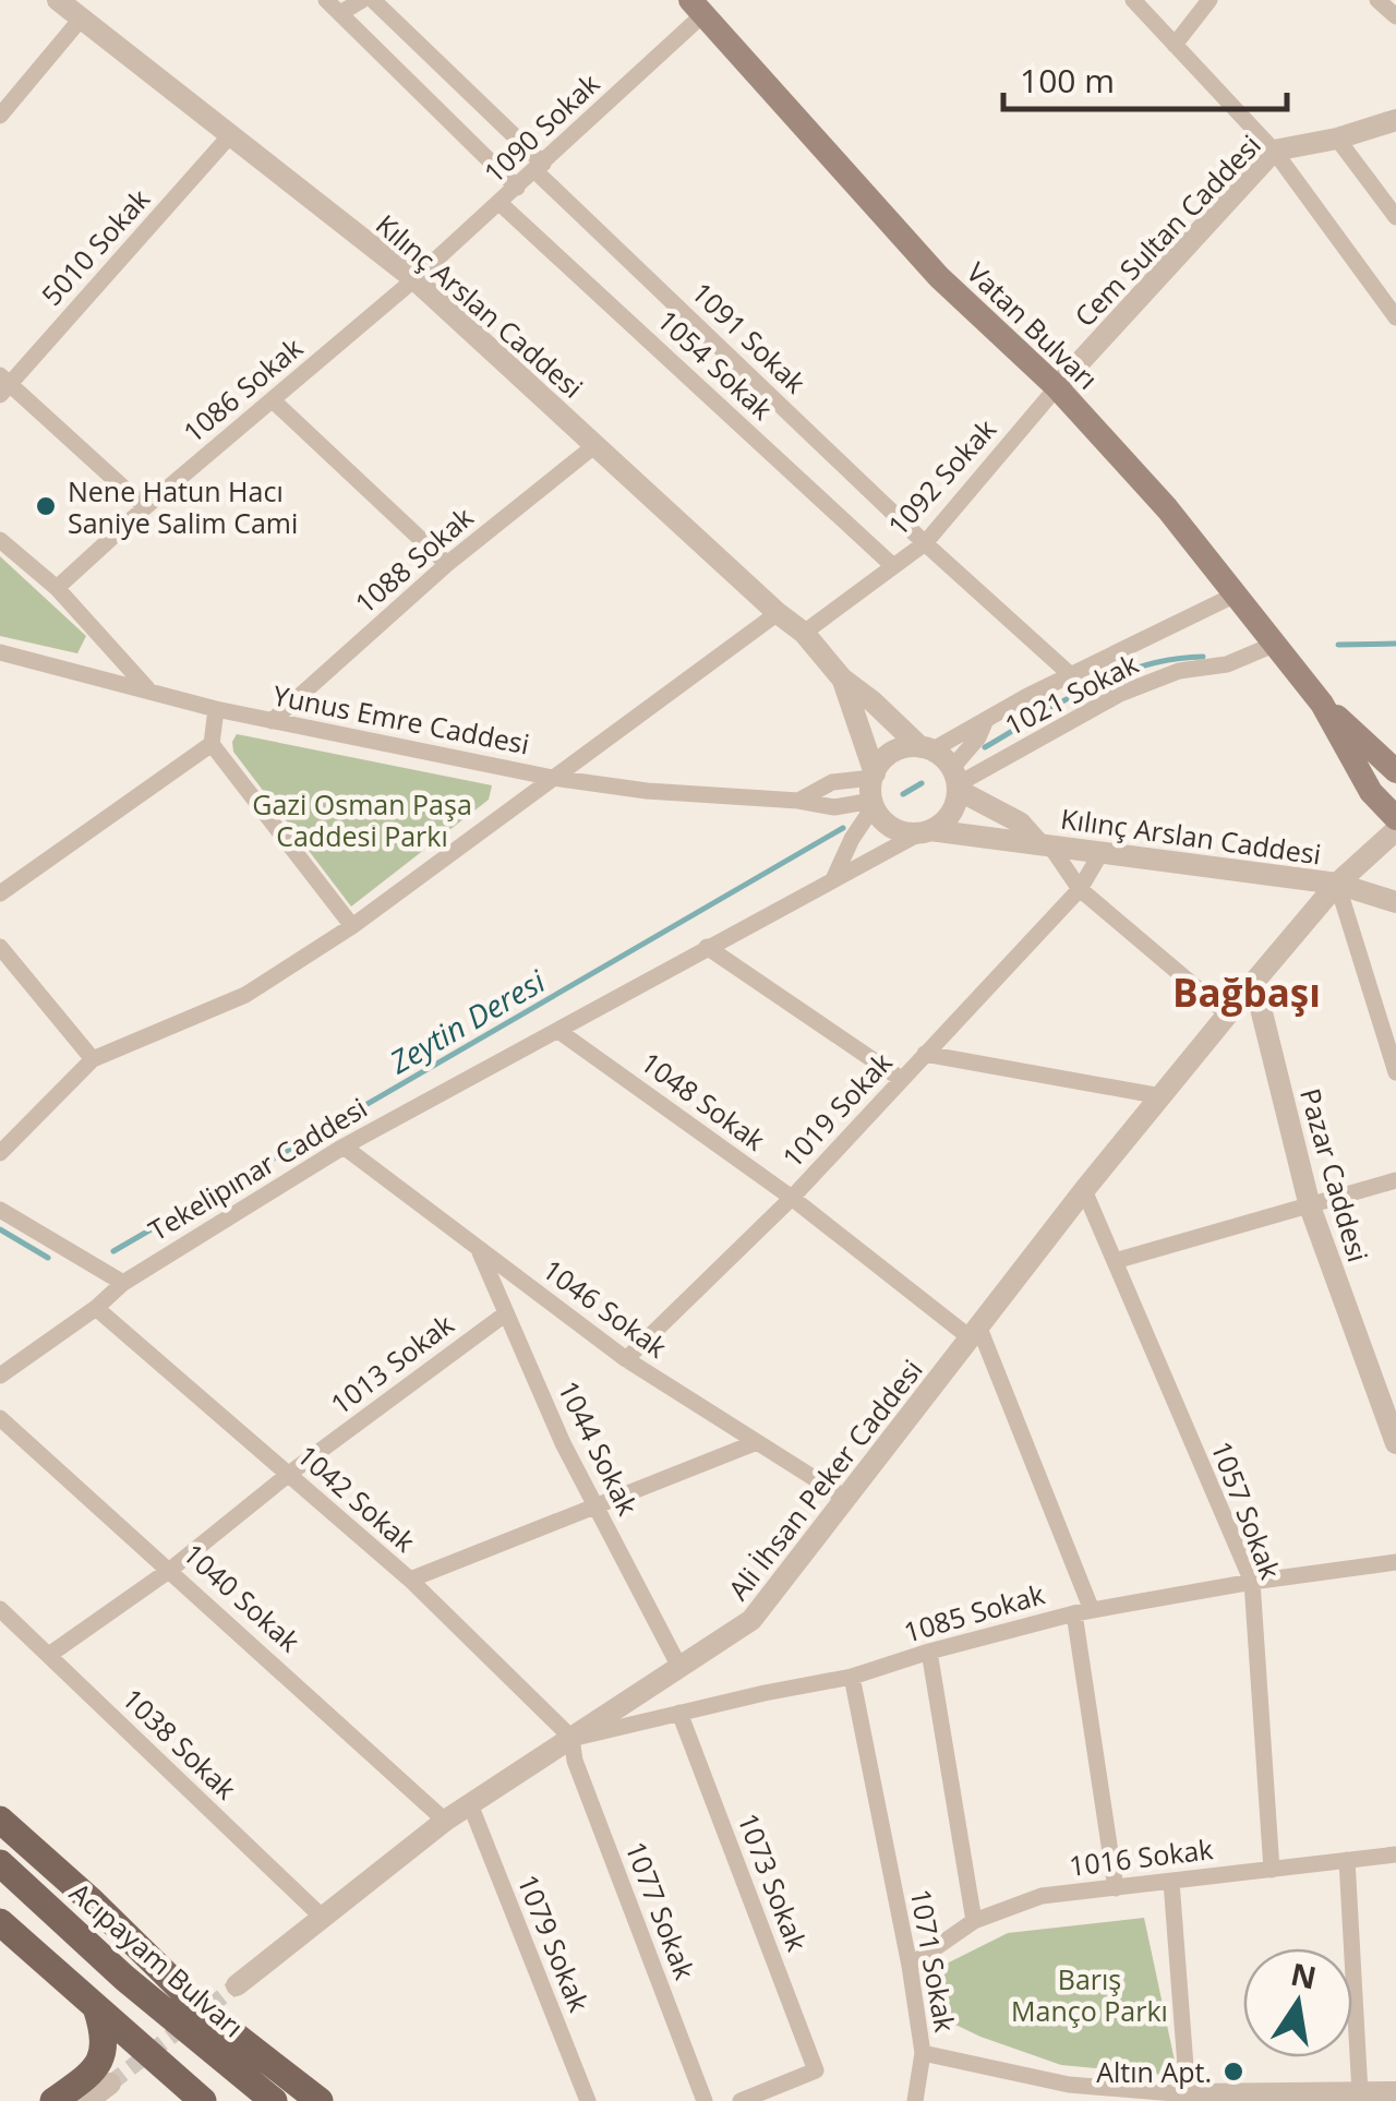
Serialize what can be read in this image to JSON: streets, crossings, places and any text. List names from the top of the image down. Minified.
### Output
{"streets":{"main road":["Vatan Bulvarı","Acıpayam Bulvarı"],"street":["1090 Sokak","Cem Sultan Caddesi","5010 Sokak","Kılınç Arslan Caddesi","1091 Sokak","1054 Sokak","1086 Sokak","1092 Sokak","1088 Sokak","1021 Sokak","Yunus Emre Caddesi","1048 Sokak","1019 Sokak","Tekelipınar Caddesi","Pazar Caddesi","1046 Sokak","1013 Sokak","1044 Sokak","Ali İhsan Peker Caddesi","1042 Sokak","1057 Sokak","1040 Sokak","1085 Sokak","1038 Sokak","1016 Sokak","1073 Sokak","1077 Sokak","1079 Sokak","1071 Sokak"]},"crossings":[["1090 Sokak","Kılınç Arslan Caddesi"],["1090 Sokak","Vatan Bulvarı"],["1090 Sokak","1091 Sokak"],["1090 Sokak","1054 Sokak"],["1090 Sokak","1086 Sokak"],["Cem Sultan Caddesi","Vatan Bulvarı"],["Cem Sultan Caddesi","1092 Sokak"],["5010 Sokak","Kılınç Arslan Caddesi"],["Kılınç Arslan Caddesi","1086 Sokak"],["Kılınç Arslan Caddesi","1092 Sokak"],["Kılınç Arslan Caddesi","1088 Sokak"],["Kılınç Arslan Caddesi","1021 Sokak"],["Kılınç Arslan Caddesi","Yunus Emre Caddesi"],["Kılınç Arslan Caddesi","1019 Sokak"],["Kılınç Arslan Caddesi","Tekelipınar Caddesi"],["Kılınç Arslan Caddesi","Ali İhsan Peker Caddesi"],["Vatan Bulvarı","1092 Sokak"],["Vatan Bulvarı","1021 Sokak"],["1091 Sokak","1092 Sokak"],["1054 Sokak","1092 Sokak"],["1088 Sokak","Yunus Emre Caddesi"],["1021 Sokak","Yunus Emre Caddesi"],["1021 Sokak","Tekelipınar Caddesi"],["Yunus Emre Caddesi","Tekelipınar Caddesi"],["1048 Sokak","1019 Sokak"],["1048 Sokak","Tekelipınar Caddesi"],["1048 Sokak","Ali İhsan Peker Caddesi"],["1019 Sokak","1046 Sokak"],["Tekelipınar Caddesi","1046 Sokak"],["Tekelipınar Caddesi","1042 Sokak"],["Pazar Caddesi","Ali İhsan Peker Caddesi"],["1046 Sokak","1044 Sokak"],["1046 Sokak","Ali İhsan Peker Caddesi"],["1013 Sokak","1044 Sokak"],["1013 Sokak","1042 Sokak"],["1013 Sokak","1040 Sokak"],["1013 Sokak","1038 Sokak"],["1044 Sokak","Ali İhsan Peker Caddesi"],["Ali İhsan Peker Caddesi","1042 Sokak"],["Ali İhsan Peker Caddesi","1057 Sokak"],["Ali İhsan Peker Caddesi","1040 Sokak"],["Ali İhsan Peker Caddesi","1085 Sokak"],["Ali İhsan Peker Caddesi","1038 Sokak"],["Ali İhsan Peker Caddesi","1077 Sokak"],["Ali İhsan Peker Caddesi","1079 Sokak"],["1042 Sokak","1085 Sokak"],["1042 Sokak","1077 Sokak"],["1057 Sokak","1085 Sokak"],["1057 Sokak","1016 Sokak"],["1085 Sokak","1073 Sokak"],["1085 Sokak","1077 Sokak"],["1085 Sokak","1071 Sokak"],["1016 Sokak","1071 Sokak"]],"districts":["Bağbaşı"],"water":["Zeytin Deresi"],"parks":["Gazi Osman Paşa Caddesi Parkı","Barış Manço Parkı"],"places":["Nene Hatun Hacı Saniye Salim Cami","Altın Apt."],"scale_bar":"100 m","north":"top"}
